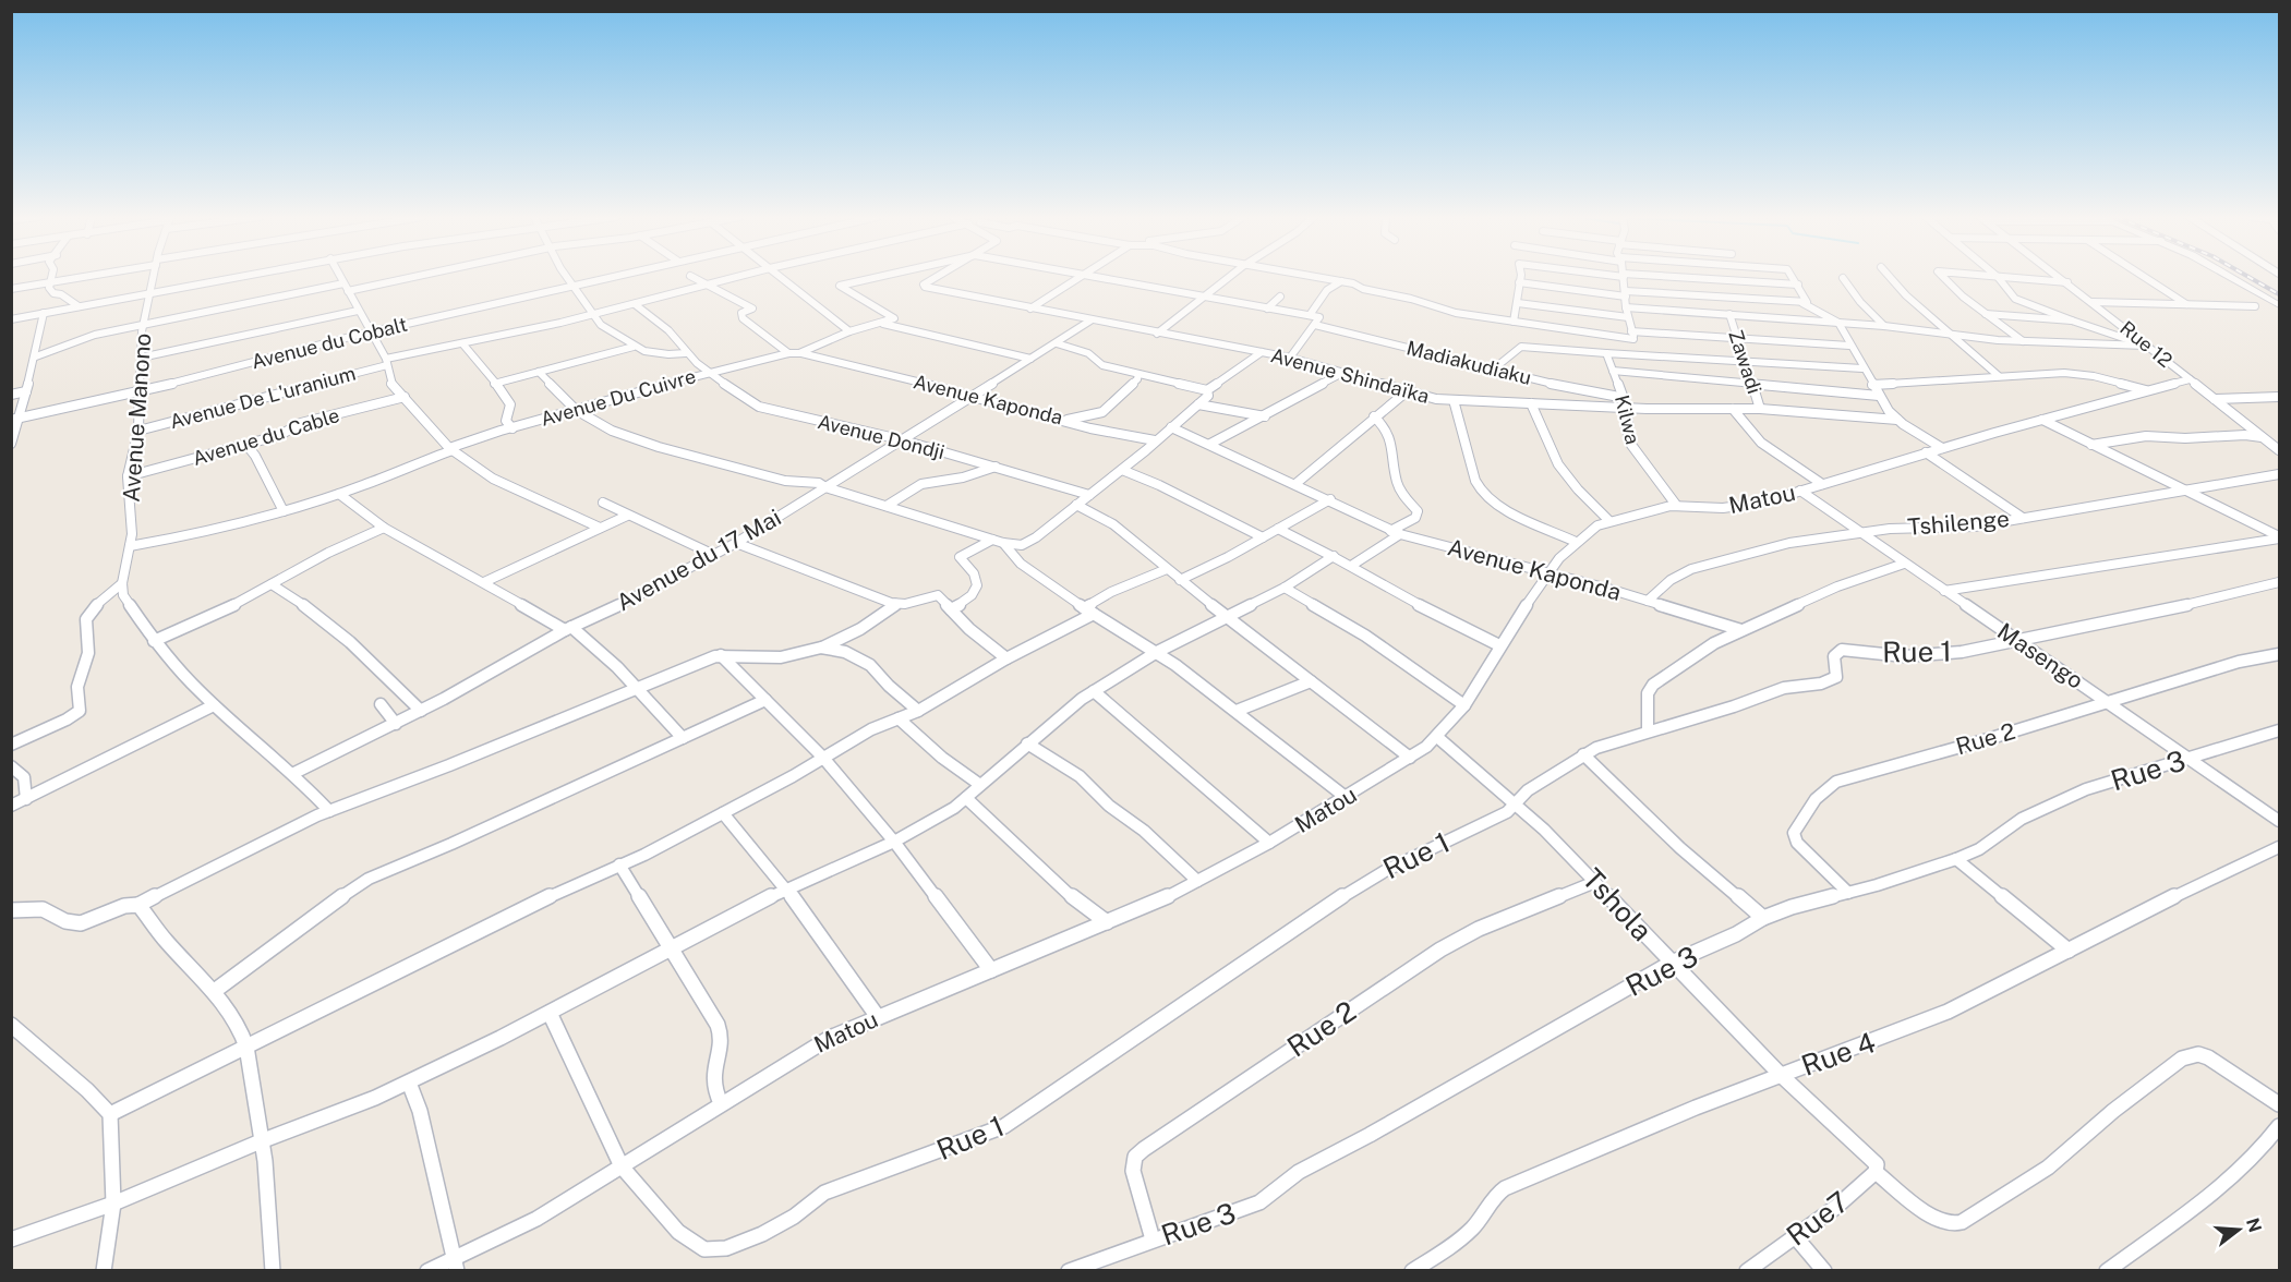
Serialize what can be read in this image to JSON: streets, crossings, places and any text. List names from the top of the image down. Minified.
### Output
{"streets":{"street":["Avenue du Cobalt","Rue 12","Zawadi","Madiakudiaku","Avenue Shindaïka","Avenue De L'uranium","Avenue Du Cuivre","Avenue Kaponda","Avenue Manono","Kilwa","Avenue du Cable","Avenue Dondji","Matou","Tshilenge","Avenue du 17 Mai","Rue 1","Masengo","Rue 2","Rue 3","Tshola","Rue 4","Rue7"]},"crossings":[["Avenue du Cobalt","Avenue Manono"],["Rue 12","Matou"],["Zawadi","Avenue Shindaïka"],["Madiakudiaku","Kilwa"],["Avenue Shindaïka","Kilwa"],["Avenue Shindaïka","Avenue du 17 Mai"],["Avenue De L'uranium","Avenue Manono"],["Avenue De L'uranium","Avenue Dondji"],["Avenue Du Cuivre","Avenue Kaponda"],["Avenue Du Cuivre","Avenue Manono"],["Avenue Du Cuivre","Avenue Dondji"],["Avenue Kaponda","Matou"],["Avenue Kaponda","Tshilenge"],["Avenue Kaponda","Avenue du 17 Mai"],["Avenue Manono","Avenue du Cable"],["Kilwa","Matou"],["Avenue Dondji","Avenue du 17 Mai"],["Matou","Rue 1"],["Matou","Masengo"],["Matou","Tshola"],["Tshilenge","Masengo"],["Rue 1","Masengo"],["Rue 1","Tshola"],["Masengo","Rue 2"],["Masengo","Rue 3"],["Rue 2","Rue 3"],["Rue 2","Tshola"],["Rue 3","Tshola"],["Tshola","Rue 4"],["Tshola","Rue7"]],"north":"right"}
